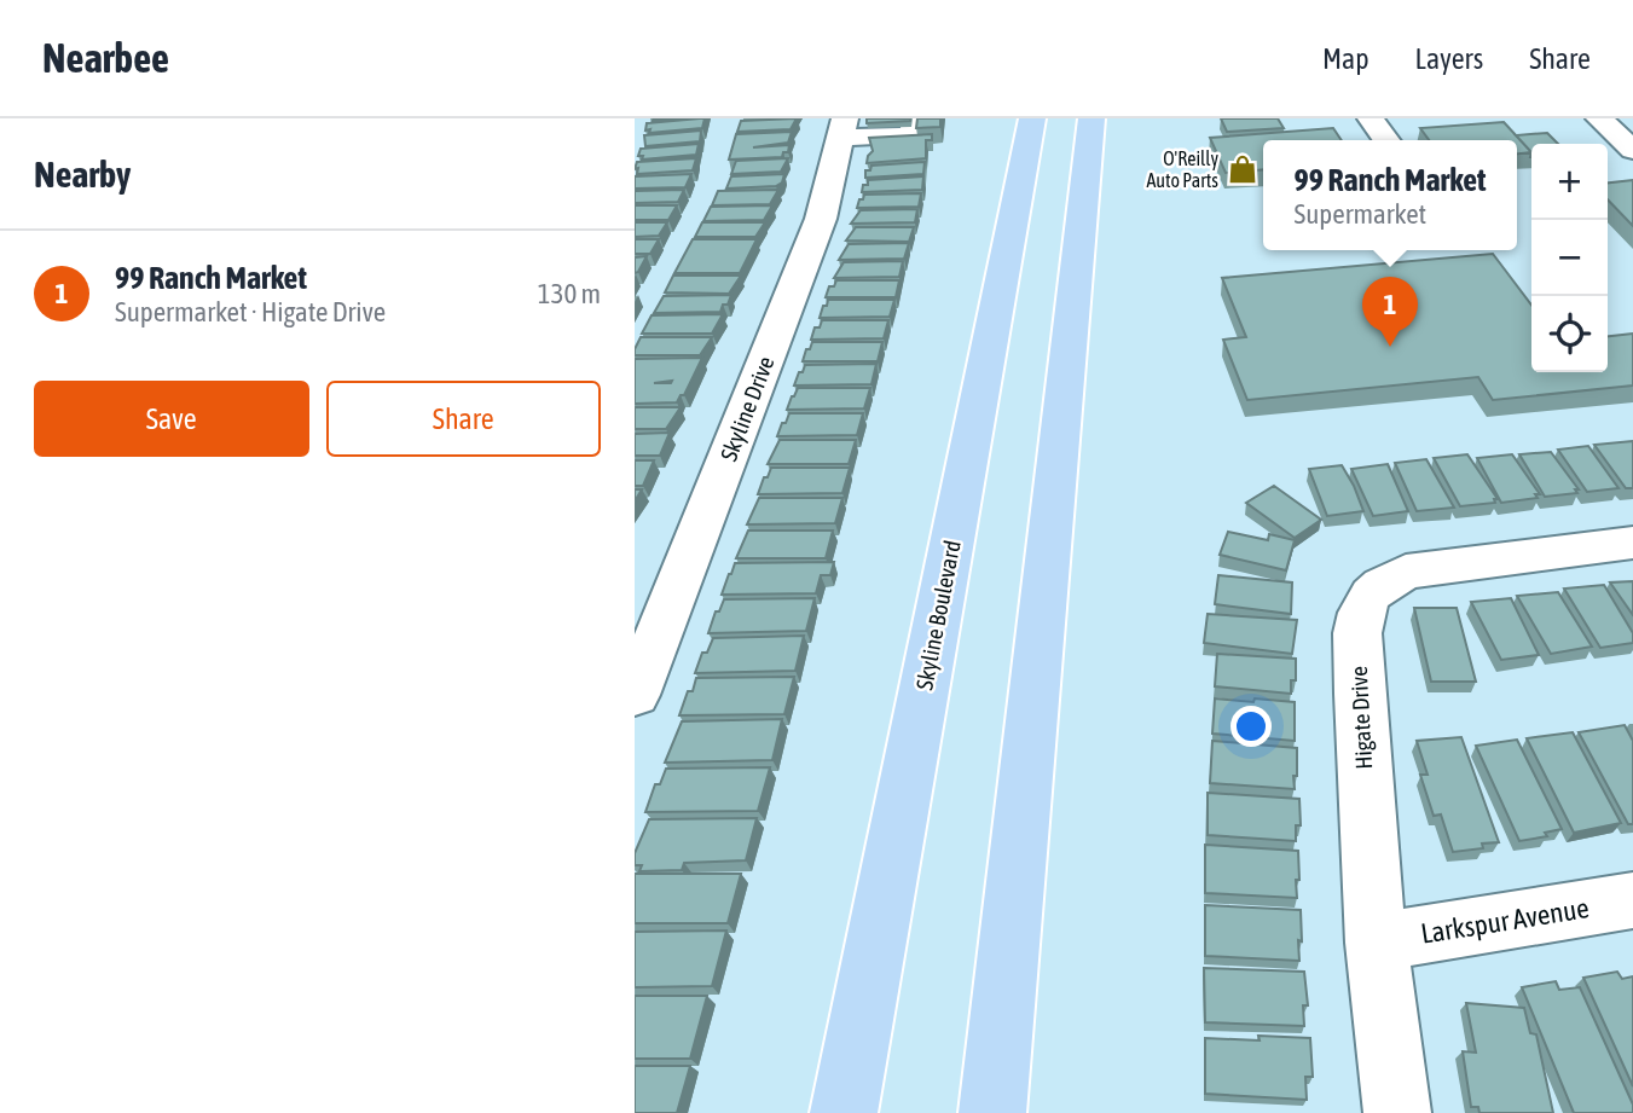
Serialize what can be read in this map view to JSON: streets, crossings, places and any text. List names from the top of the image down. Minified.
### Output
{"streets":{"main road":["Skyline Boulevard"],"street":["Skyline Drive","Higate Drive","Larkspur Avenue"]},"crossings":[["Higate Drive","Larkspur Avenue"]],"places":{"shop":["O'Reilly Auto Parts"]},"page":{"header":"Nearbee","nav":["Map","Layers","Share"],"heading":"Nearby","popup":["99 Ranch Market","Supermarket"],"map_buttons":["+","−"],"list":[{"mark":"1","name":"99 Ranch Market","note":"Supermarket · Higate Drive","value":"130 m"}],"pins":"1","buttons":["Save","Share"]}}
